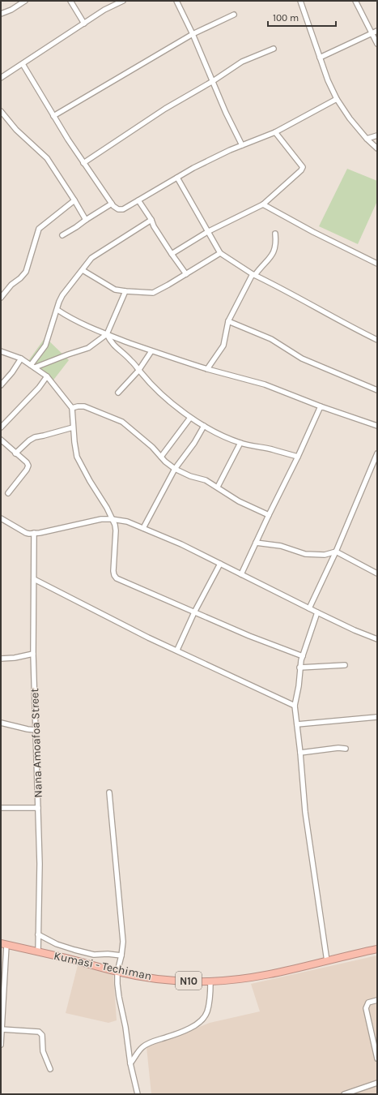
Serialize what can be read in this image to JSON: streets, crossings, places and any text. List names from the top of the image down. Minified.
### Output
{"streets":{"highway":["Kumasi - Techiman","N10"],"street":["Nana Amoafoa Street"]},"crossings":[["Nana Amoafoa Street","Kumasi - Techiman"]],"scale_bar":"100 m"}
